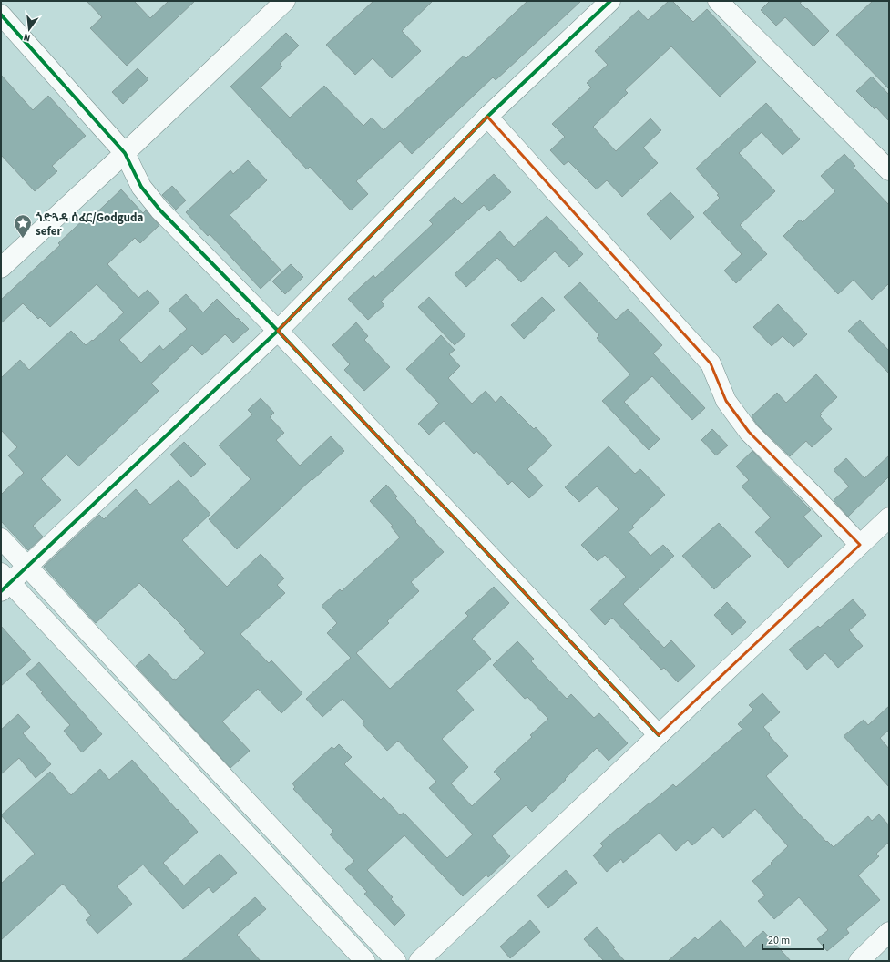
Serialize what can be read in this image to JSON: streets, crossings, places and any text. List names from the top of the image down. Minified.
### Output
{"places":{"place":["ጎድጓዳ ሰፈር/Godguda sefer"]},"scale_bar":"20 m","north":"bottom"}
